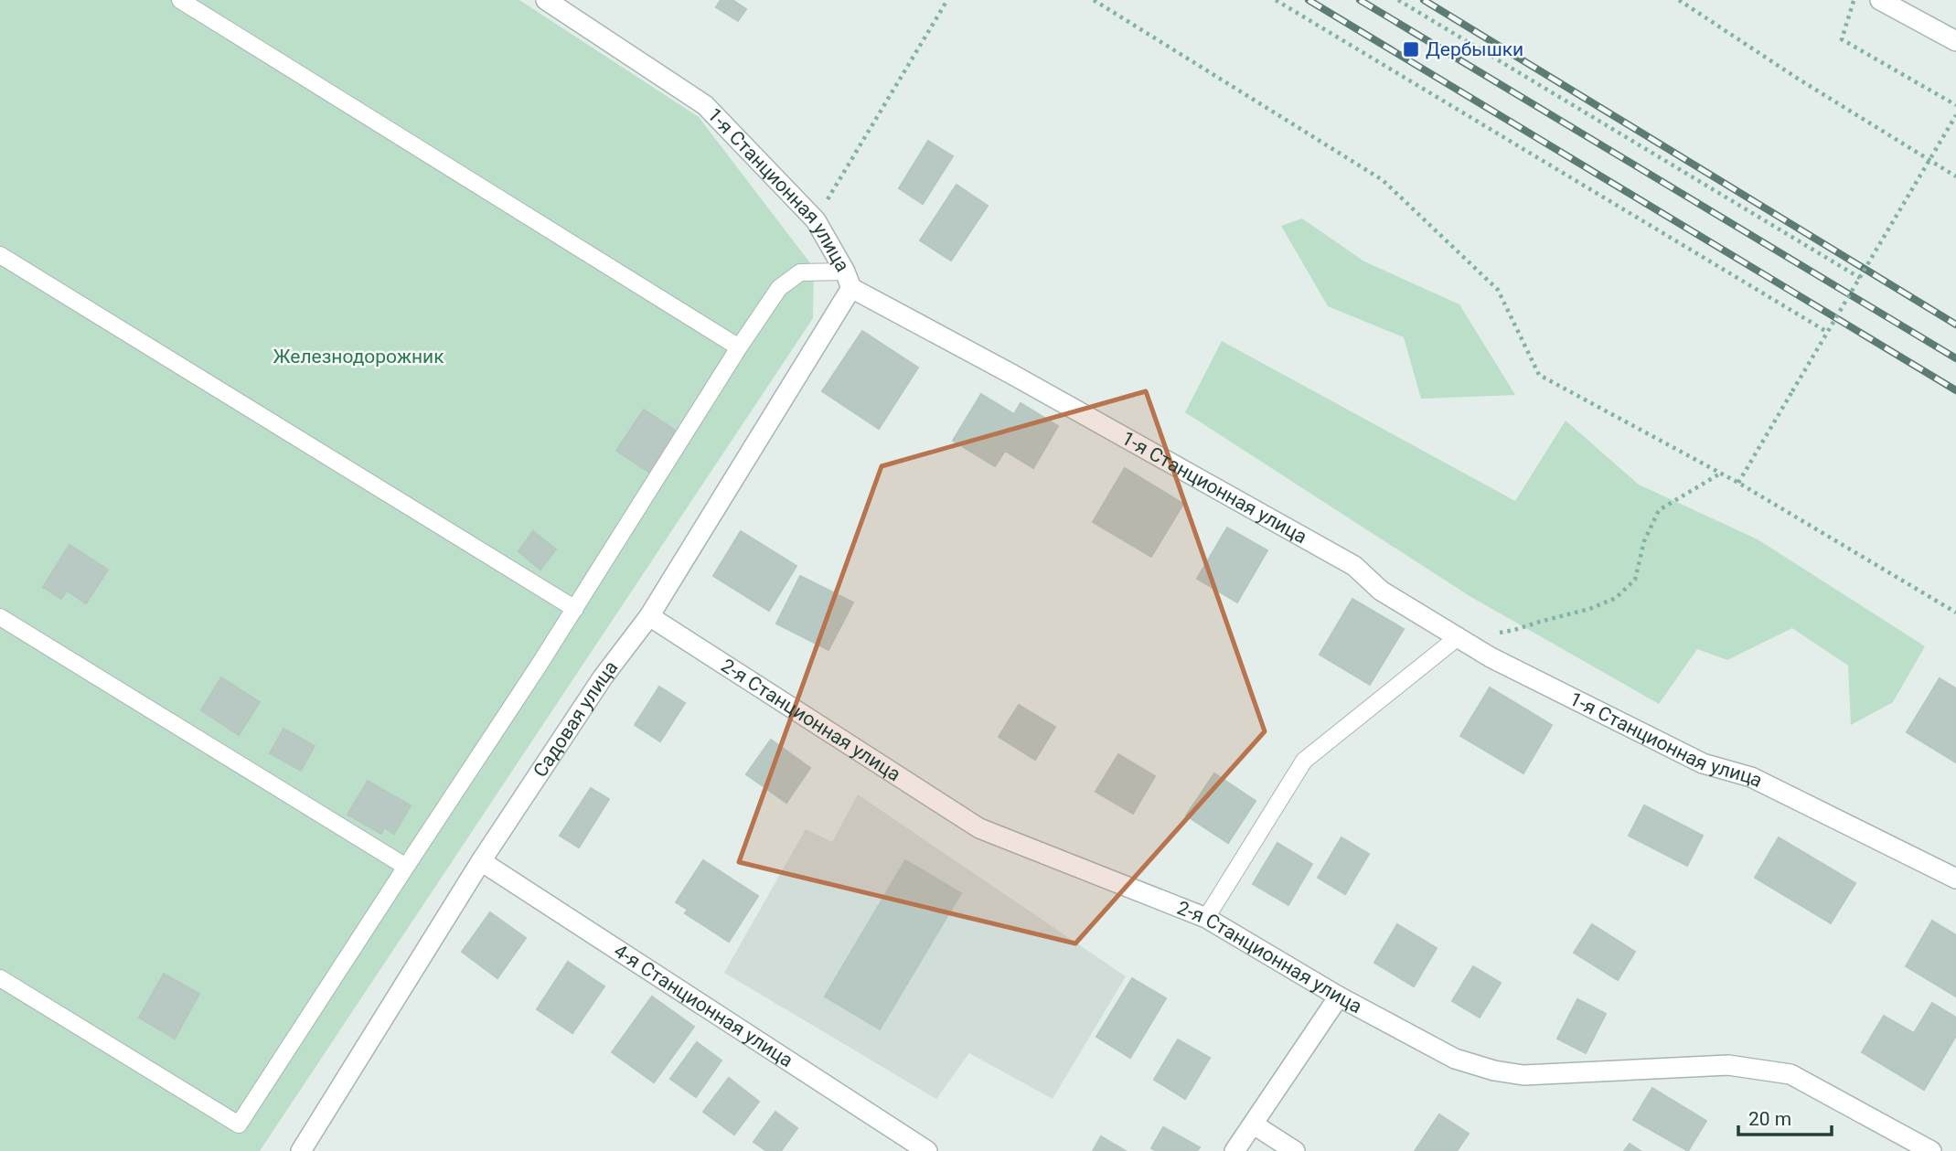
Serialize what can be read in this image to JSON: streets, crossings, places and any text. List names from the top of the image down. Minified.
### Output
{"streets":{"street":["1-я Станционная улица","Садовая улица","2-я Станционная улица","4-я Станционная улица"]},"crossings":[["1-я Станционная улица","Садовая улица"],["Садовая улица","2-я Станционная улица"],["Садовая улица","4-я Станционная улица"]],"parks":["Железнодорожник"],"places":{"transit":["Дербышки"]},"scale_bar":"20 m"}
